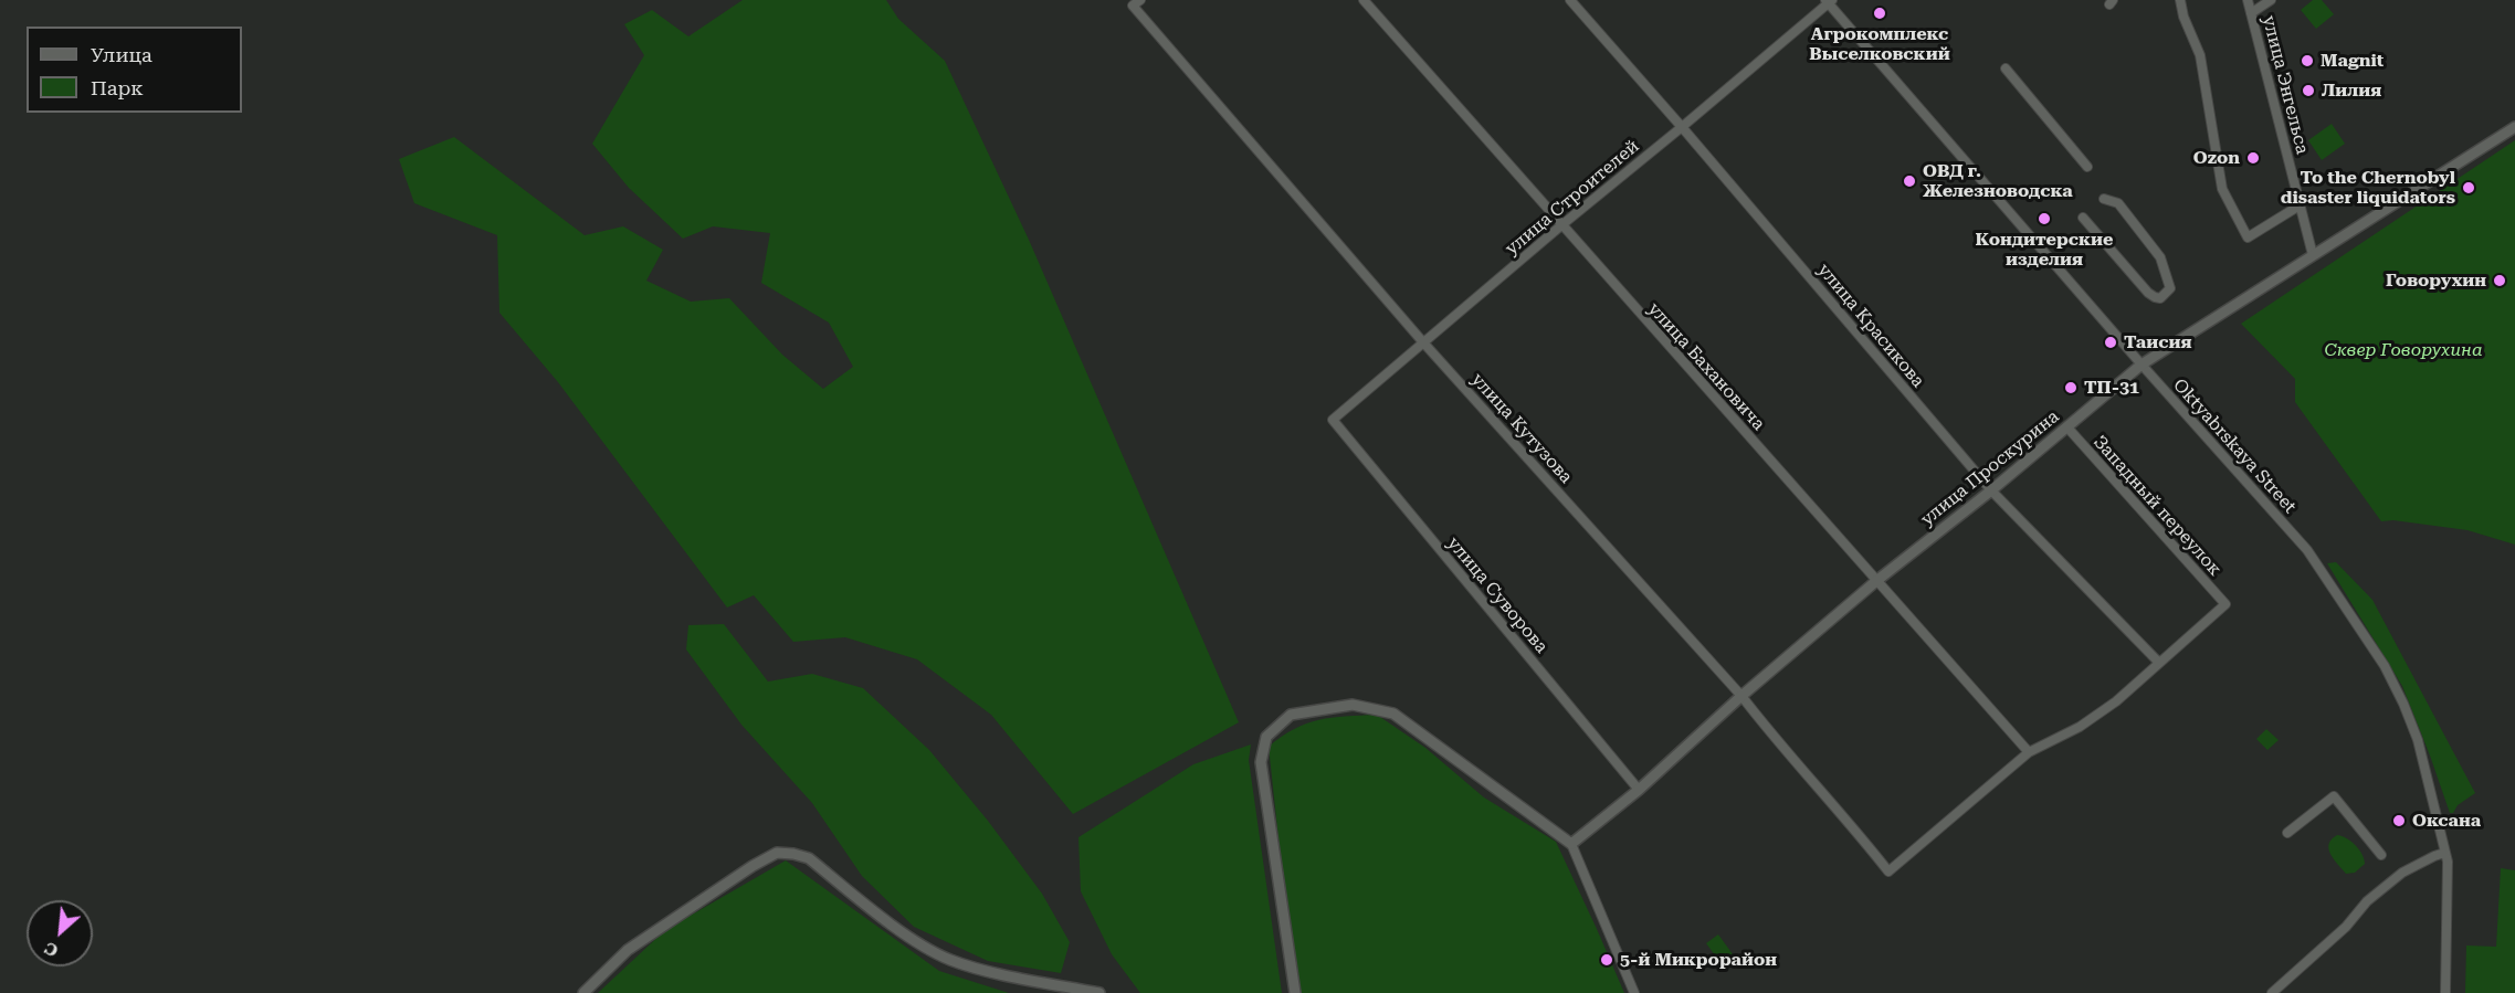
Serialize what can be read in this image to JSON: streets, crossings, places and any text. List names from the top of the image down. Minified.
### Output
{"streets":{"street":["улица Энгельса","улица Строителей","улица Красикова","улица Бахановича","улица Кутузова","Oktyabrskaya Street","улица Проскурина","Западный переулок","улица Суворова"]},"crossings":[["улица Энгельса","улица Проскурина"],["улица Строителей","улица Красикова"],["улица Строителей","улица Бахановича"],["улица Строителей","улица Кутузова"],["улица Строителей","Oktyabrskaya Street"],["улица Строителей","улица Суворова"],["улица Красикова","улица Проскурина"],["улица Красикова","Западный переулок"],["улица Бахановича","улица Кутузова"],["улица Бахановича","улица Проскурина"],["улица Кутузова","улица Проскурина"],["Oktyabrskaya Street","улица Проскурина"],["улица Проскурина","Западный переулок"],["улица Проскурина","улица Суворова"]],"parks":["Сквер Говорухина"],"places":["Агрокомплекс Выселковский","Magnit","Лилия","Ozon","ОВД г. Железноводска","To the Chernobyl disaster liquidators","Кондитерские изделия","Говорухин","Таисия","ТП-31","Оксана","5-й Микрорайон"],"legend":["Улица","Парк"],"north":"bottom left"}
